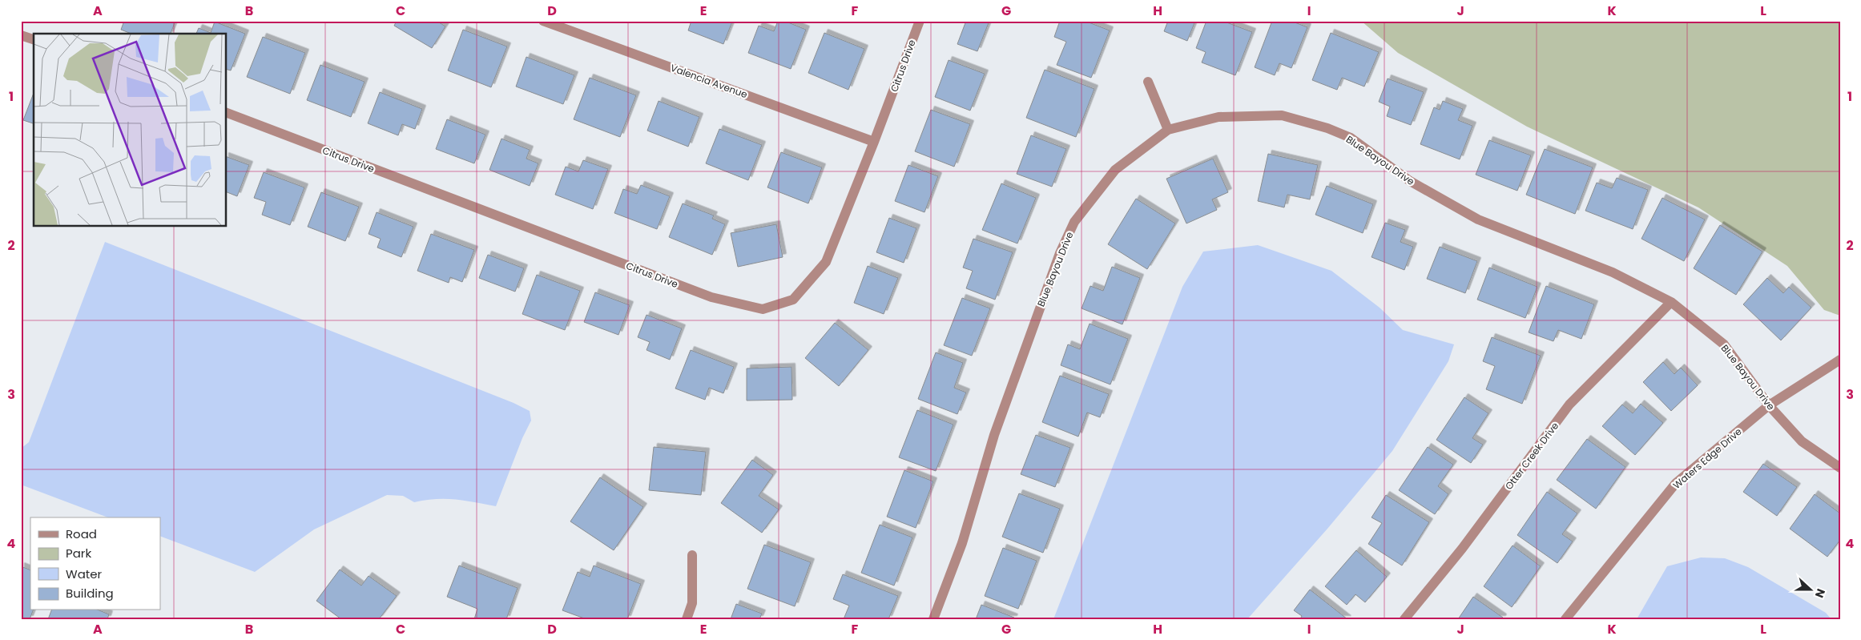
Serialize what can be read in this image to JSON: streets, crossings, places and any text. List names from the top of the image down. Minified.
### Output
{"streets":{"street":["Citrus Drive","Valencia Avenue","Blue Bayou Drive","Otter Creek Drive","Waters Edge Drive"]},"crossings":[["Citrus Drive","Valencia Avenue"],["Blue Bayou Drive","Otter Creek Drive"],["Blue Bayou Drive","Waters Edge Drive"]],"legend":["Road","Park","Water","Building"],"north":"right","grid":{"columns":["A","B","C","D","E","F","G","H","I","J","K","L"],"rows":["1","2","3","4"]}}
